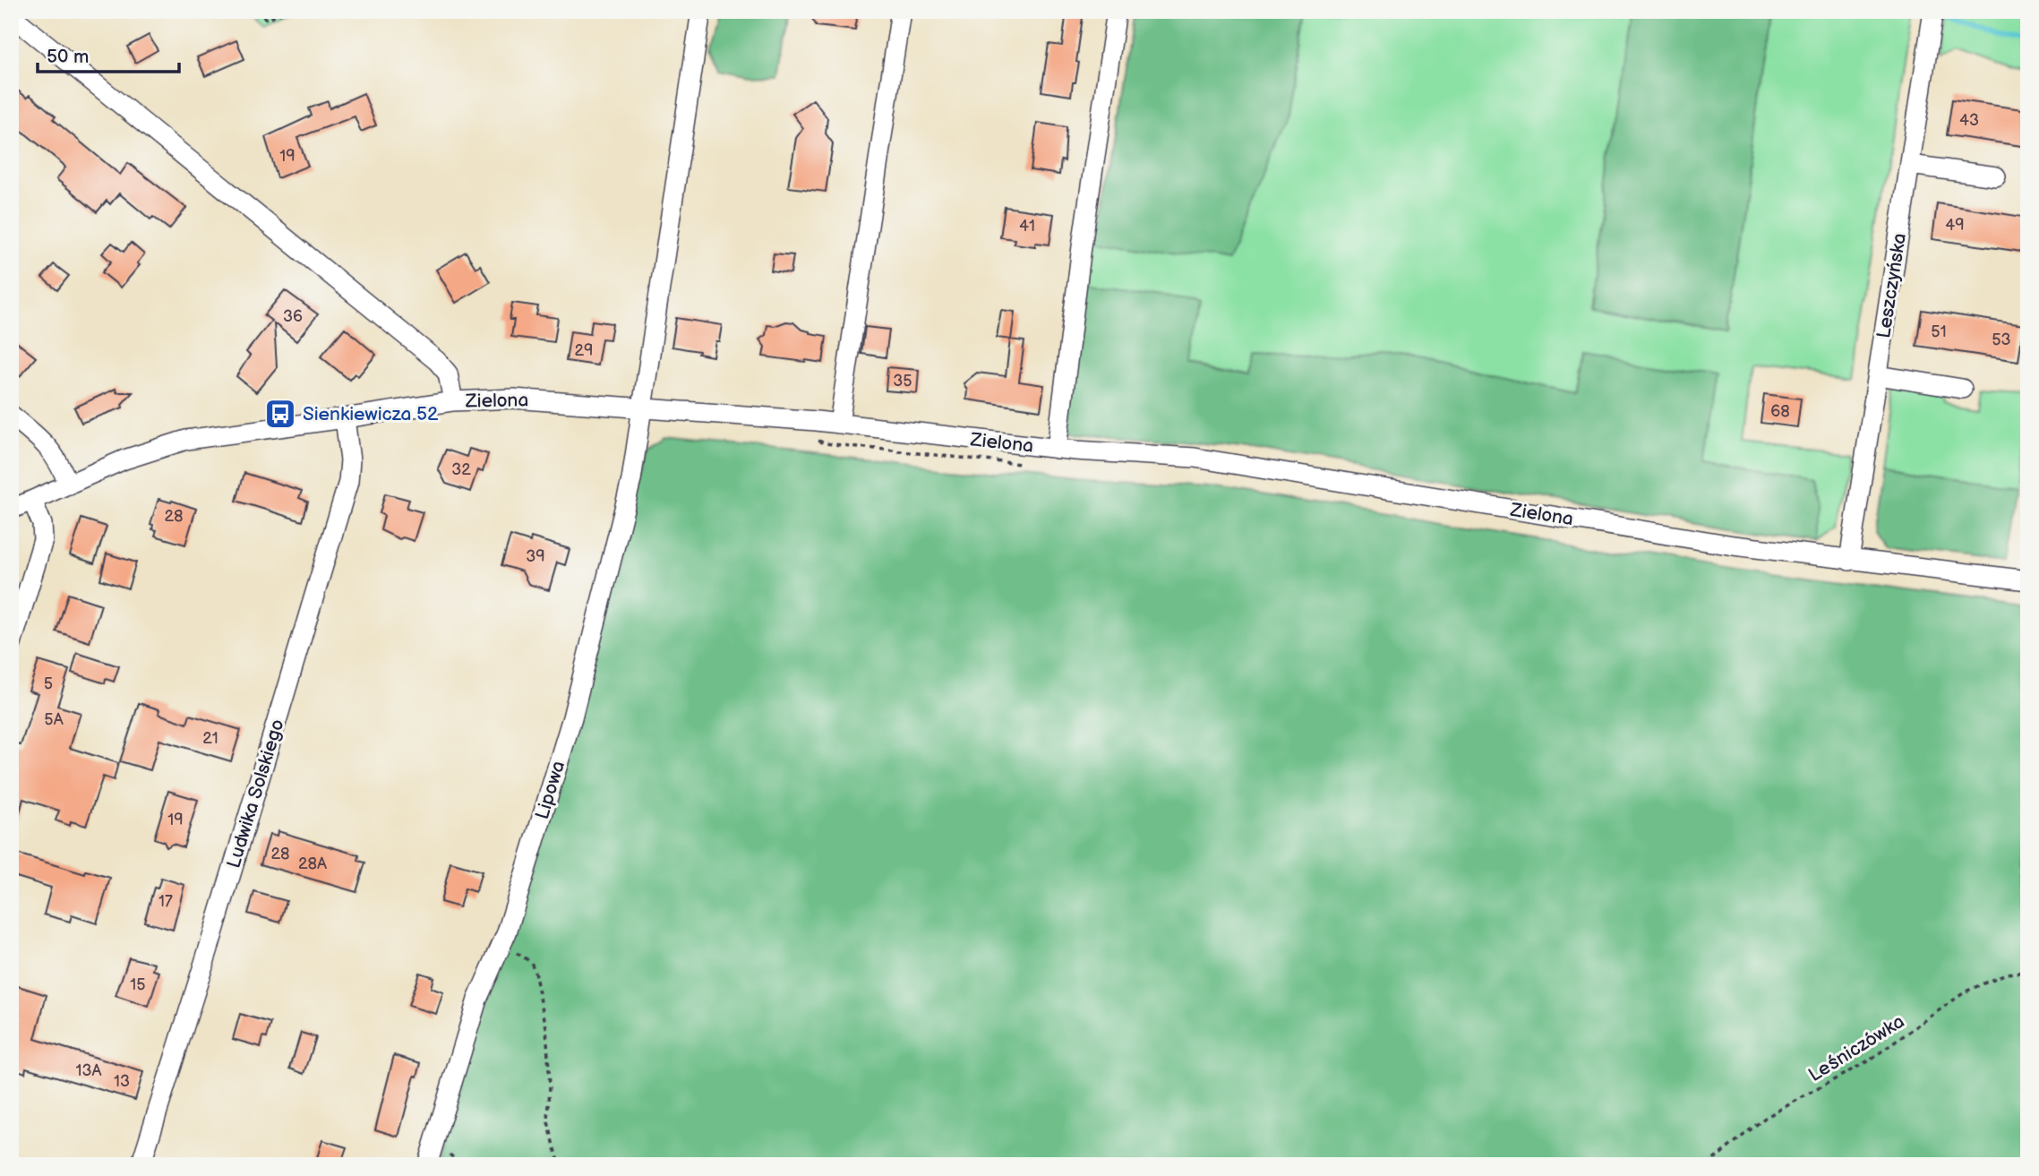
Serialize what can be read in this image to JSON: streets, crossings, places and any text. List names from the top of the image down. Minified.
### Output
{"streets":{"street":["Leszczyńska","Zielona","Lipowa","Ludwika Solskiego"],"path":["Leśniczówka"]},"crossings":[["Leszczyńska","Zielona"],["Zielona","Lipowa"]],"places":{"bus stop":["Sienkiewicza 52"]},"house_numbers":["43","19","49","41","36","51","53","29","35","68","32","28","39","5","5A","21","19","28","28A","17","15","13A","13"],"scale_bar":"50 m"}
